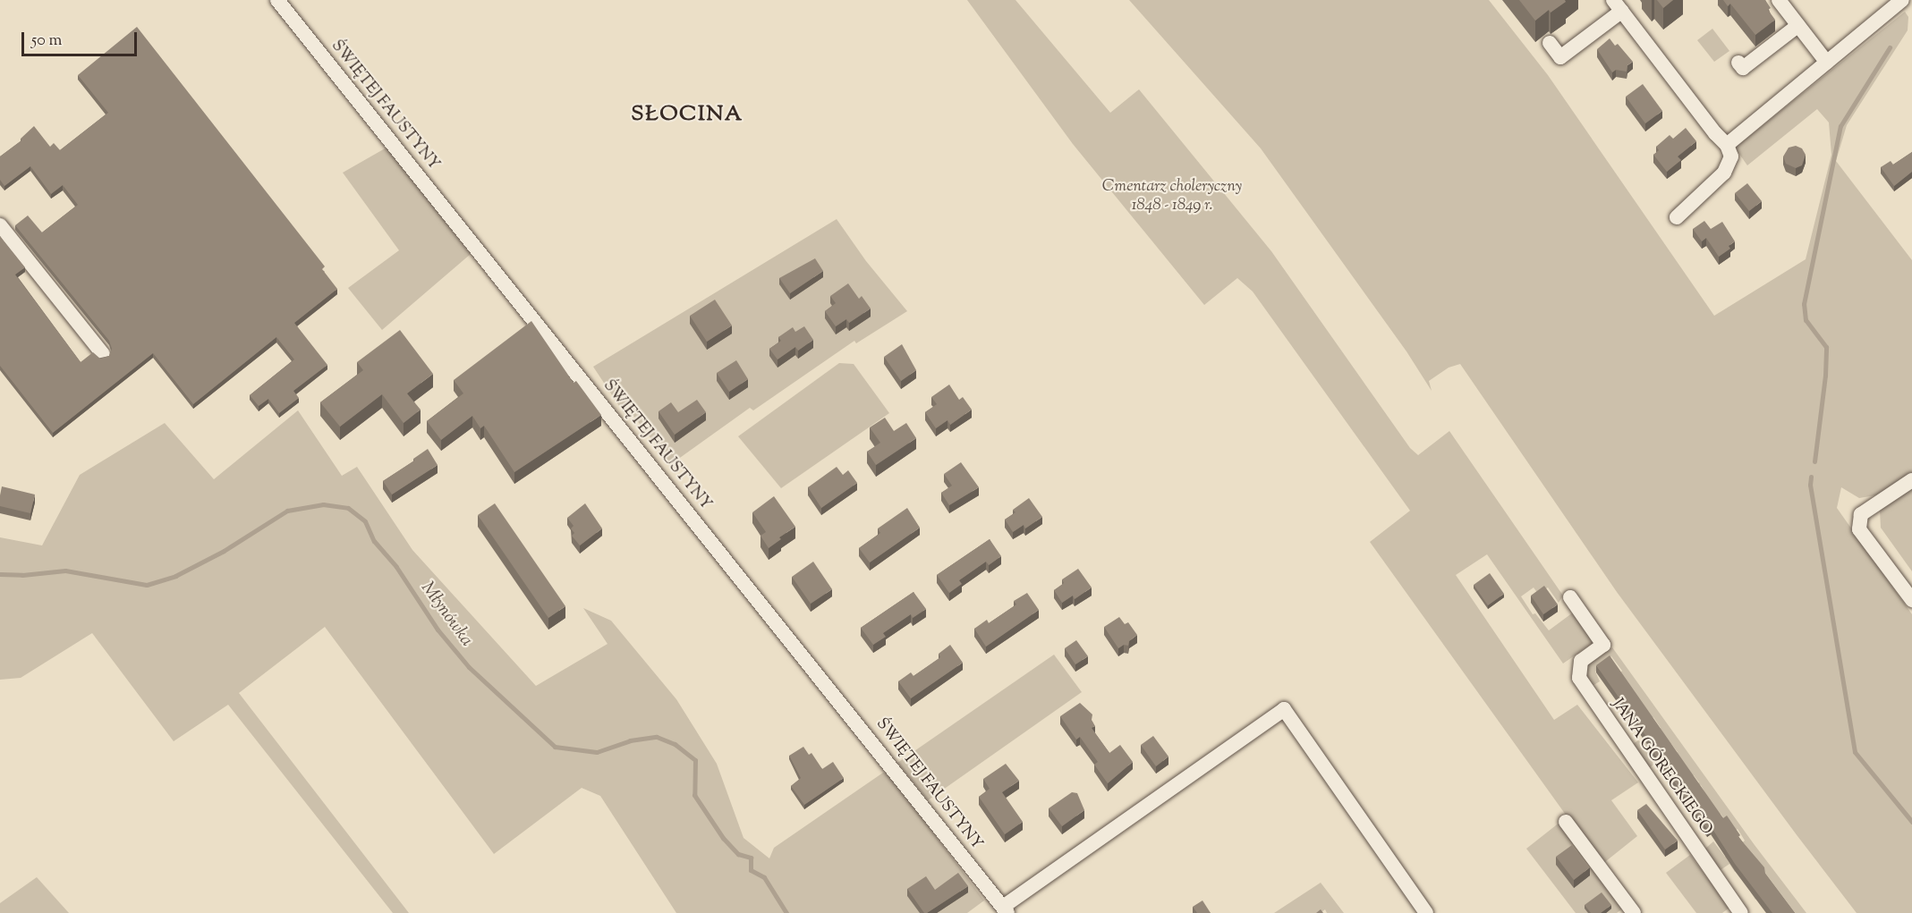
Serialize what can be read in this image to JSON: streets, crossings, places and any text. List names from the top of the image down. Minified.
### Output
{"streets":{"street":["ŚWIĘTEJ FAUSTYNY","JANA GÓRECKIEGO"]},"districts":["SŁOCINA"],"water":["Młynówka"],"parks":["Cmentarz choleryczny 1848 - 1849 r."],"scale_bar":"50 m"}
